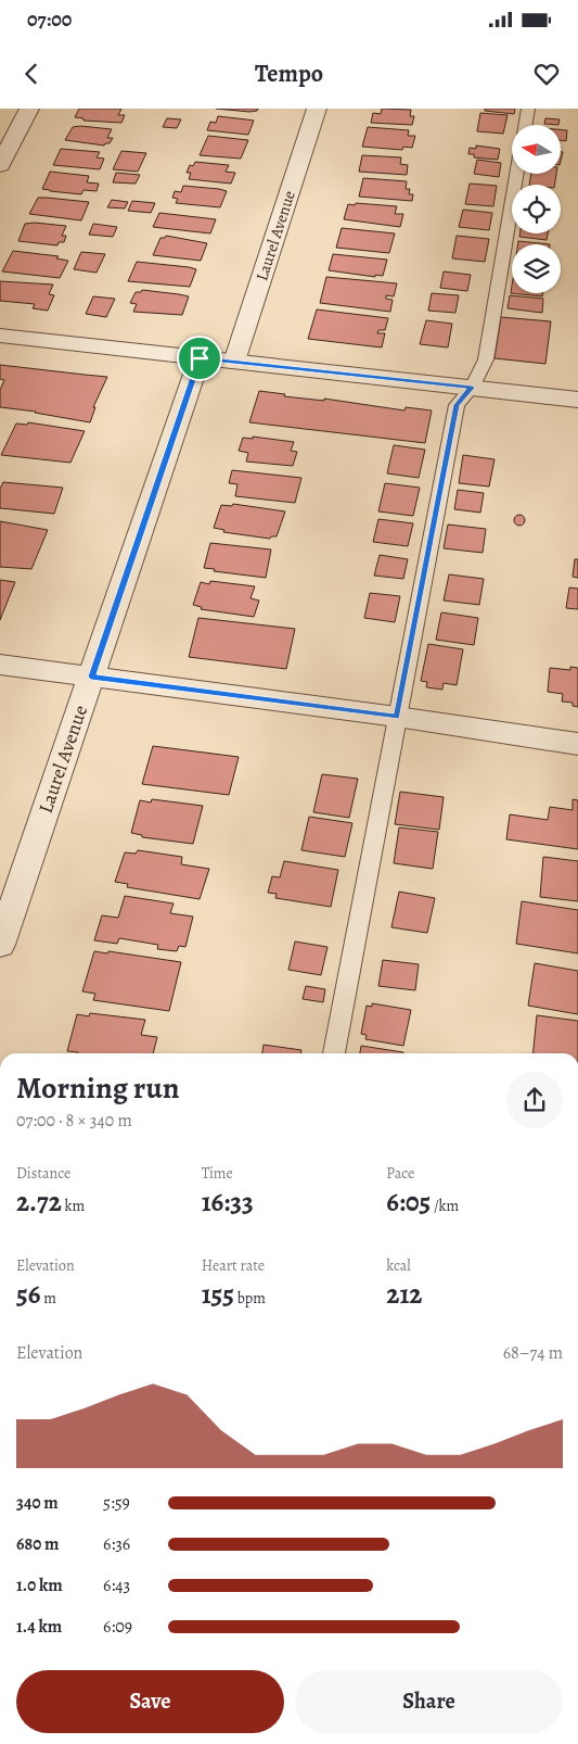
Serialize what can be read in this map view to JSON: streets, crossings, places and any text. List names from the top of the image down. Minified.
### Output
{"streets":{"street":["Laurel Avenue"]},"north":"left","page":{"status":"07:00","header":"Tempo","heading":["Morning run","07:00 · 8 × 340 m"],"stats":[["Distance","2.72 km"],["Time","16:33"],["Pace","6:05 /km"],["Elevation","56 m"],["Heart rate","155 bpm"],["kcal","212"]],"chart":["Elevation","68–74 m"],"list":[{"name":"340 m","note":"5:59"},{"name":"680 m","note":"6:36"},{"name":"1.0 km","note":"6:43"},{"name":"1.4 km","note":"6:09"}],"buttons":["Save","Share"]}}
